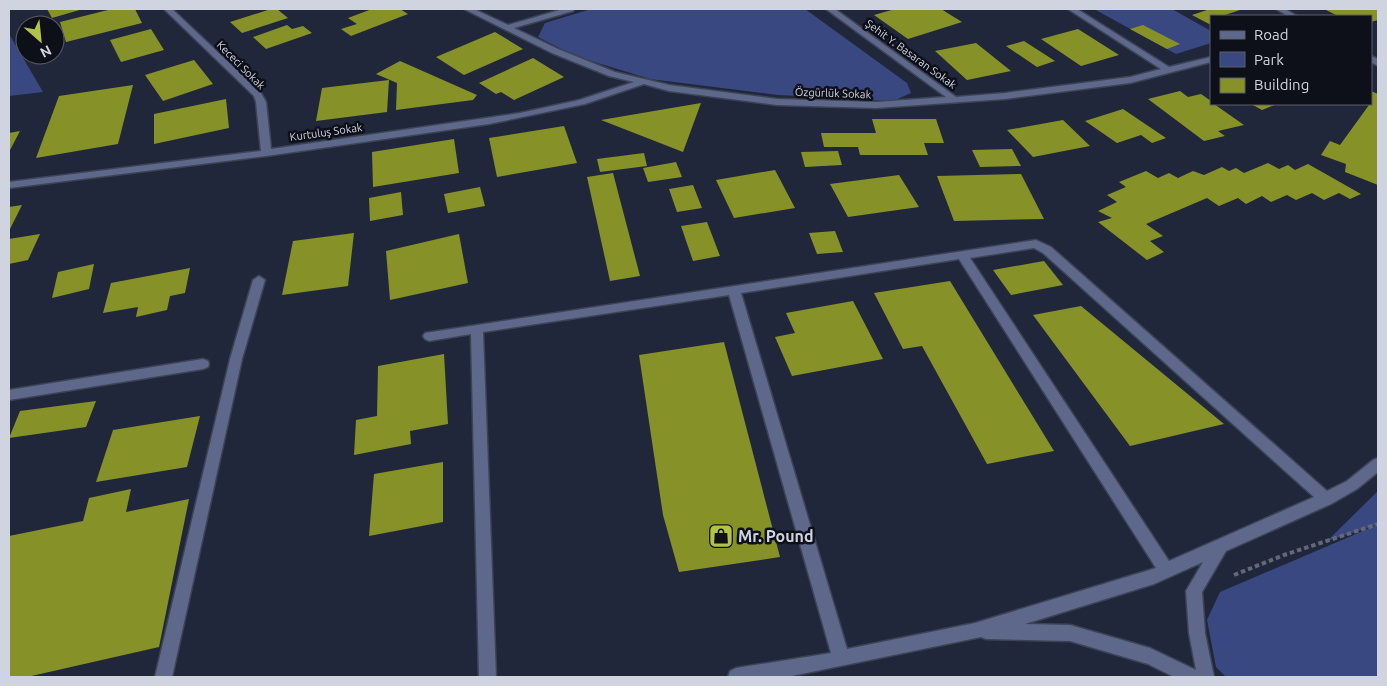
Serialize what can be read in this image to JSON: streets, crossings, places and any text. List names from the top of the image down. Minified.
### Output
{"streets":{"street":["Şehit Y. Basaran Sokak","Kececi Sokak","Özgürlük Sokak","Kurtuluş Sokak"]},"crossings":[["Şehit Y. Basaran Sokak","Özgürlük Sokak"],["Kececi Sokak","Kurtuluş Sokak"],["Özgürlük Sokak","Kurtuluş Sokak"]],"places":{"shop":["Mr. Pound"]},"legend":["Road","Park","Building"],"north":"bottom right"}
